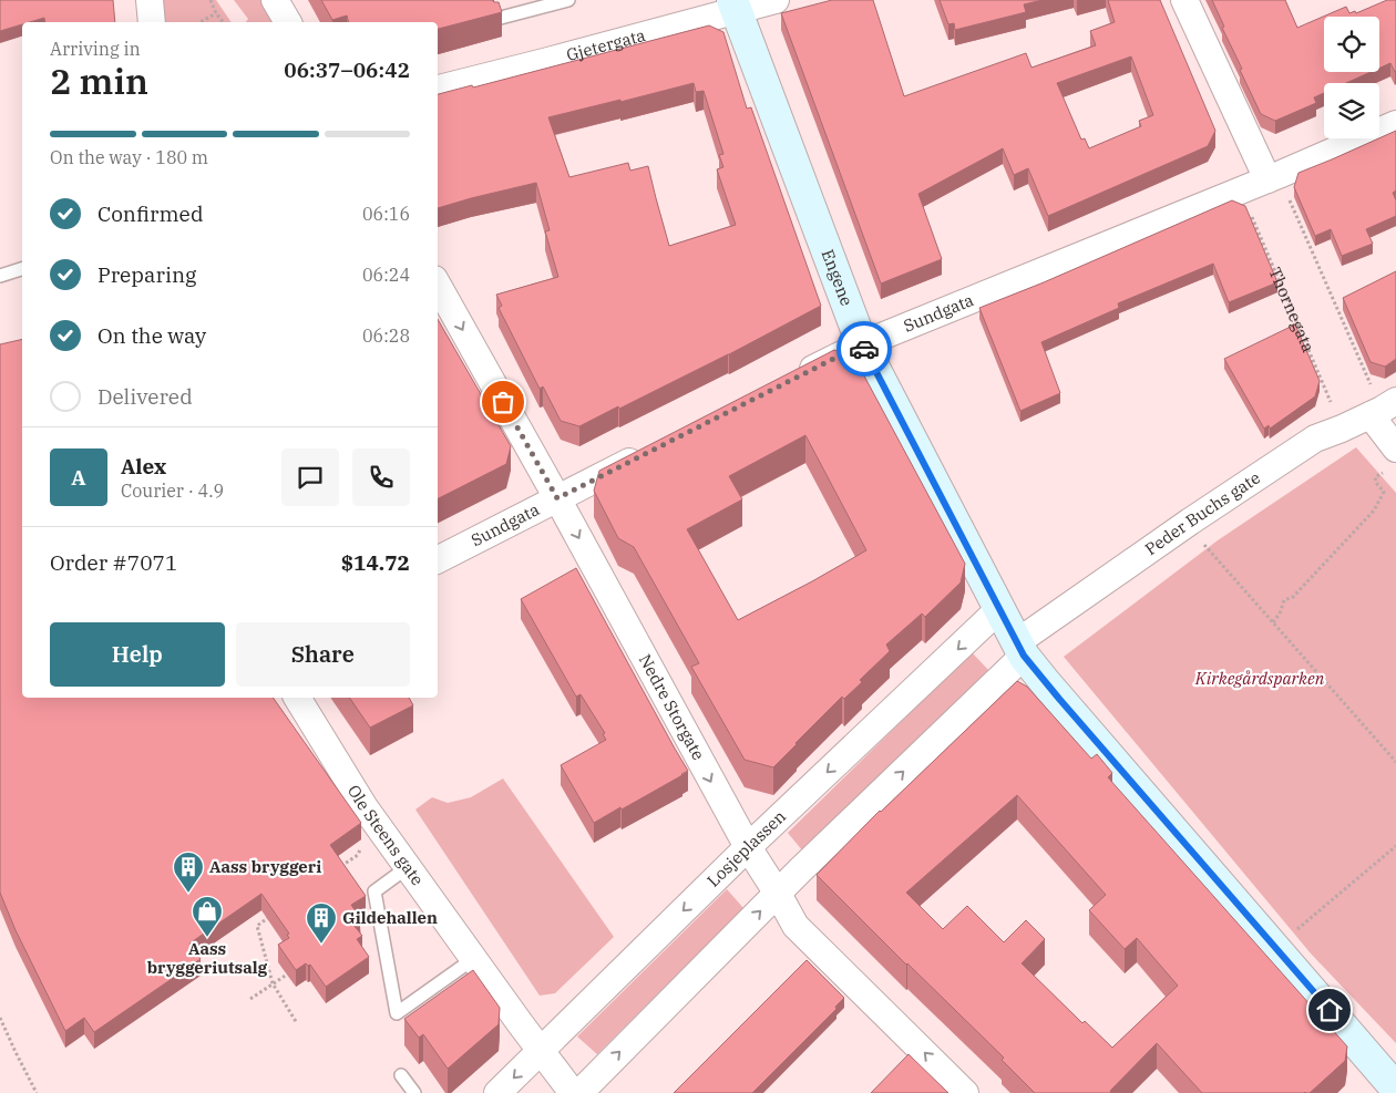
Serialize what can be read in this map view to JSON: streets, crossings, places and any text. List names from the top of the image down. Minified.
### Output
{"streets":{"street":["Gjetergata","Engene","Sundgata","Peder Buchs gate","Nedre Storgate","Ole Steens gate","Losjeplassen"],"path":["Thornegata"]},"crossings":[["Gjetergata","Engene"],["Engene","Sundgata"],["Engene","Peder Buchs gate"],["Engene","Losjeplassen"],["Thornegata","Sundgata"],["Thornegata","Peder Buchs gate"],["Sundgata","Nedre Storgate"],["Nedre Storgate","Losjeplassen"],["Ole Steens gate","Losjeplassen"]],"parks":["Kirkegårdsparken"],"places":{"building":["Aass bryggeri","Gildehallen"],"shop":["Aass bryggeriutsalg"]},"page":{"heading":["2 min","Arriving in","06:37–06:42"],"panel":["Alex","Courier · 4.9","Order #7071","$14.72"],"bar":"On the way · 180 m","list":[["Confirmed","06:16"],["Preparing","06:24"],["On the way","06:28"],"Delivered"],"round":"A","buttons":["Help","Share"]}}
